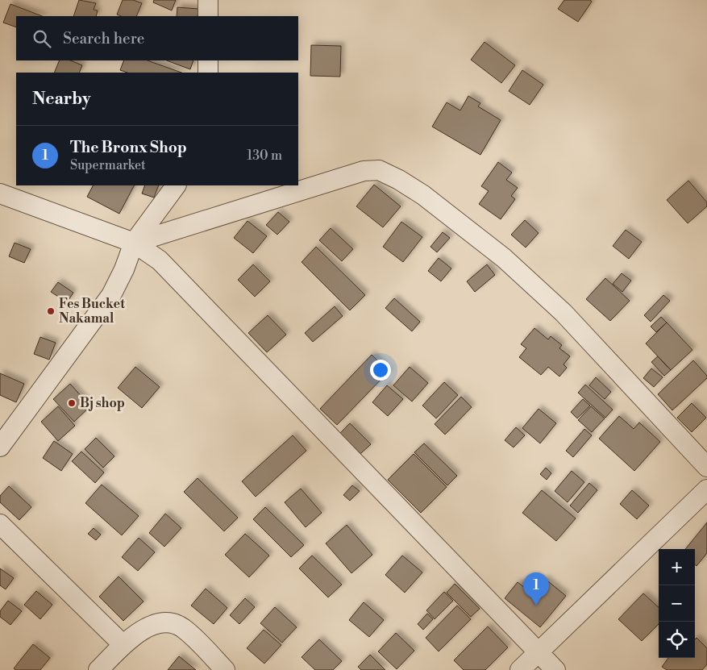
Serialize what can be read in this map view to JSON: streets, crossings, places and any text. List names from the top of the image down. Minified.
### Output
{"places":["Fes Bucket Nakamal","Bj shop"],"page":{"search":"Search here","heading":"Nearby","list":[{"mark":"1","name":"The Bronx Shop","note":"Supermarket","value":"130 m"}],"map_buttons":["+","−"],"pins":"1"}}
